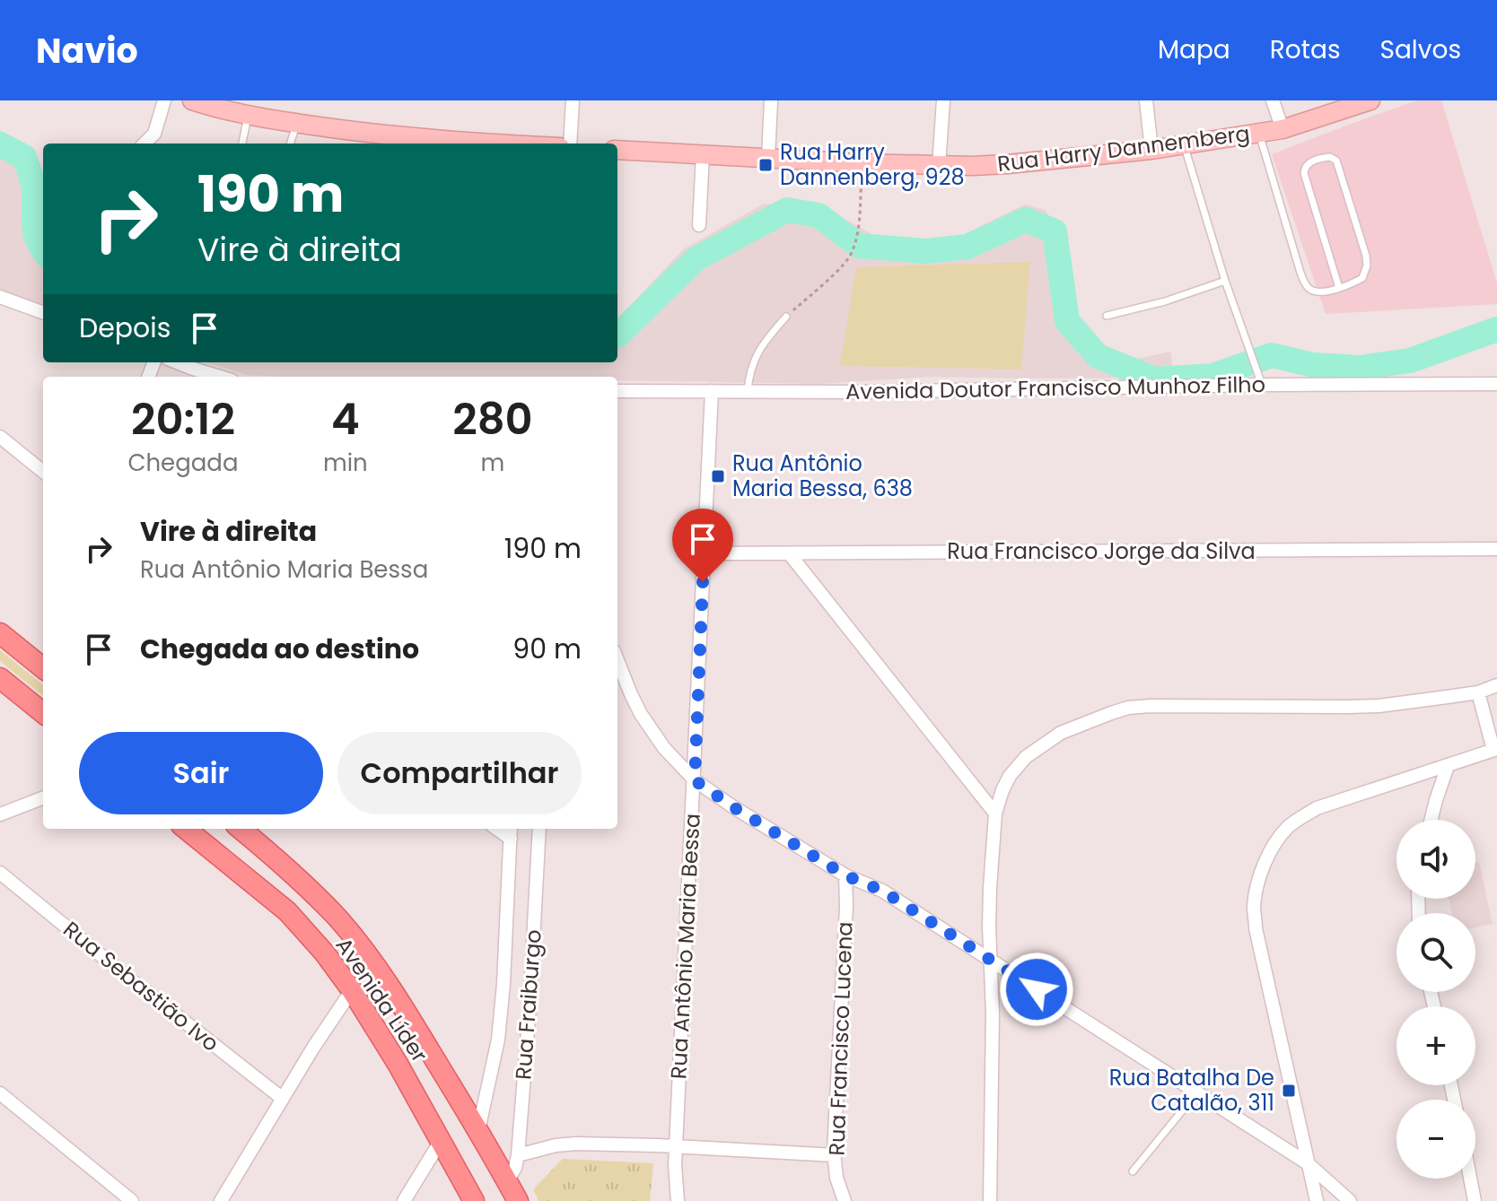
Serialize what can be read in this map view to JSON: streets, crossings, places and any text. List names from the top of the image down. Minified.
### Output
{"streets":{"main road":["Rua Harry Dannemberg","Avenida Líder"],"street":["Avenida Doutor Francisco Munhoz Filho","Rua Francisco Jorge da Silva","Rua Antônio Maria Bessa","Rua Sebastião Ivo","Rua Fraiburgo","Rua Francisco Lucena"]},"crossings":[["Avenida Doutor Francisco Munhoz Filho","Rua Antônio Maria Bessa"],["Rua Francisco Jorge da Silva","Rua Antônio Maria Bessa"],["Avenida Líder","Rua Fraiburgo"]],"places":{"transit":["Rua Harry Dannenberg, 928","Rua Antônio Maria Bessa, 638","Rua Batalha De Catalão, 311"]},"page":{"header":"Navio","nav":["Mapa","Rotas","Salvos"],"turn":["190 m","Vire à direita"],"then":"Depois","eta":["20:12","Chegada","4","min","280","m"],"list":[{"name":"Vire à direita","note":"Rua Antônio Maria Bessa","value":"190 m"},{"name":"Chegada ao destino","value":"90 m"}],"buttons":["Sair","Compartilhar"],"map_buttons":["+","−"]}}
